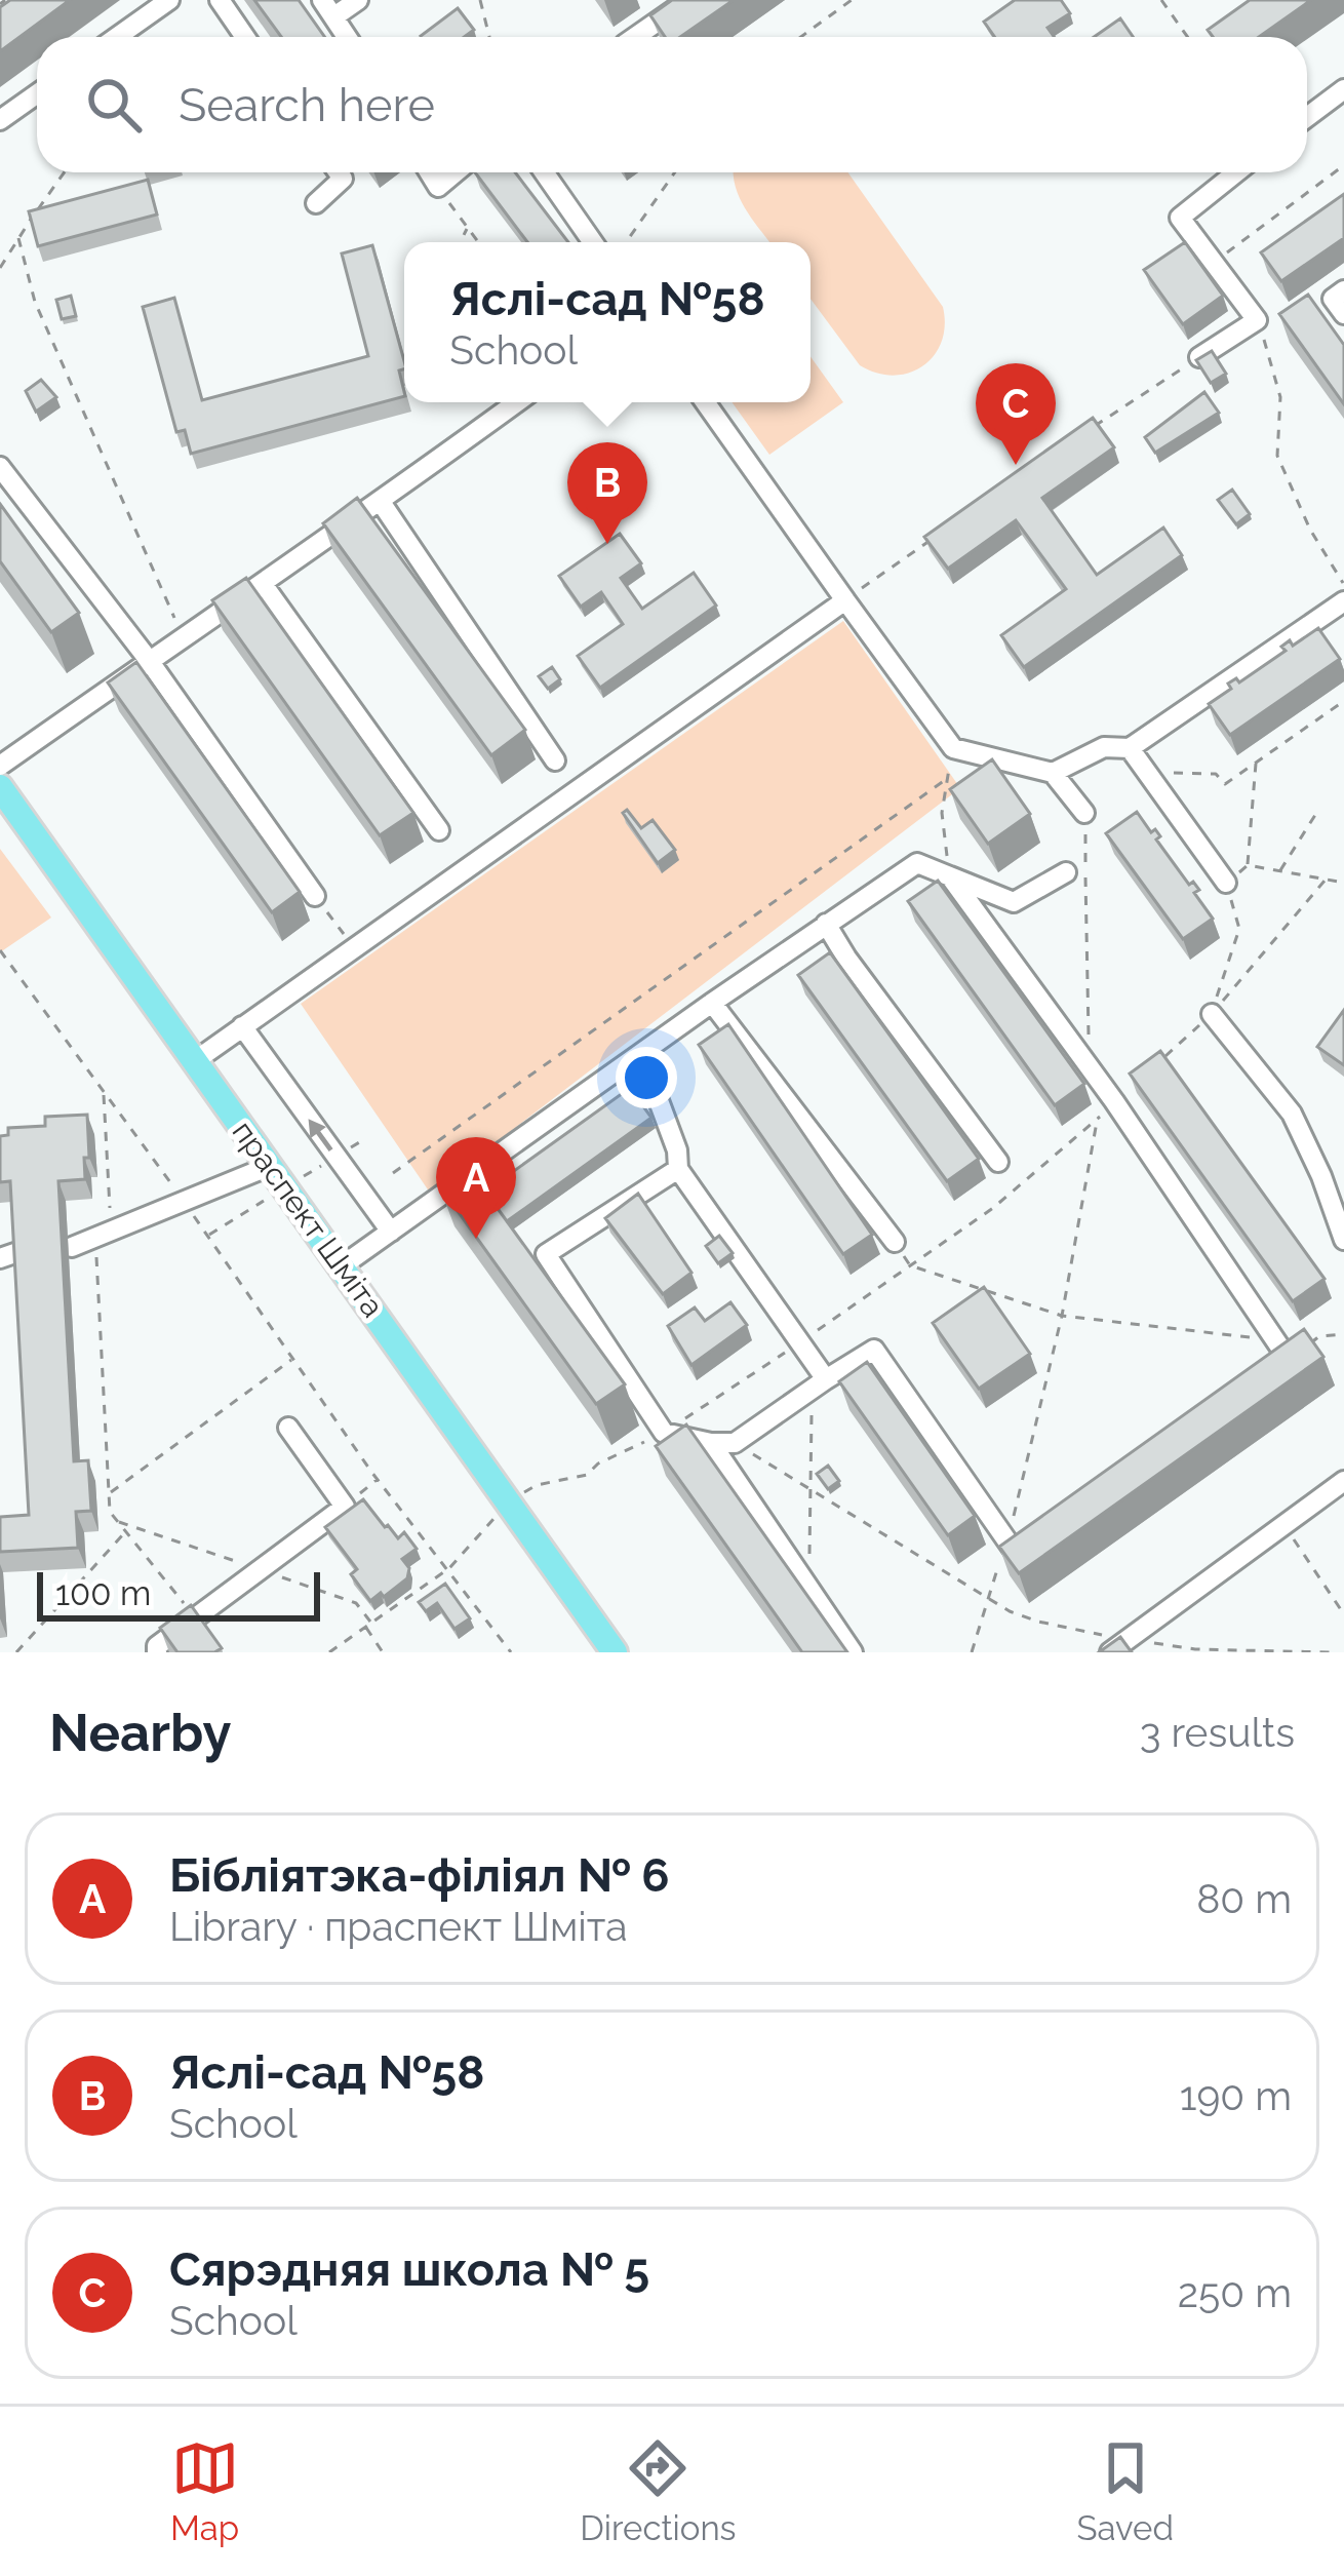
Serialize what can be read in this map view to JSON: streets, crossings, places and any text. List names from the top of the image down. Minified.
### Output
{"streets":{"main road":["праспект Шміта"]},"scale_bar":"100 m","page":{"search":"Search here","popup":["Яслі-сад №58","School"],"pins":["C","B","A"],"scale":"100 m","heading":["Nearby","3 results"],"list":[{"mark":"A","name":"Бібліятэка-філіял № 6","note":"Library · праспект Шміта","value":"80 m"},{"mark":"B","name":"Яслі-сад №58","note":"School","value":"190 m"},{"mark":"C","name":"Сярэдняя школа № 5","note":"School","value":"250 m"}],"nav":["Map","Directions","Saved"]}}
